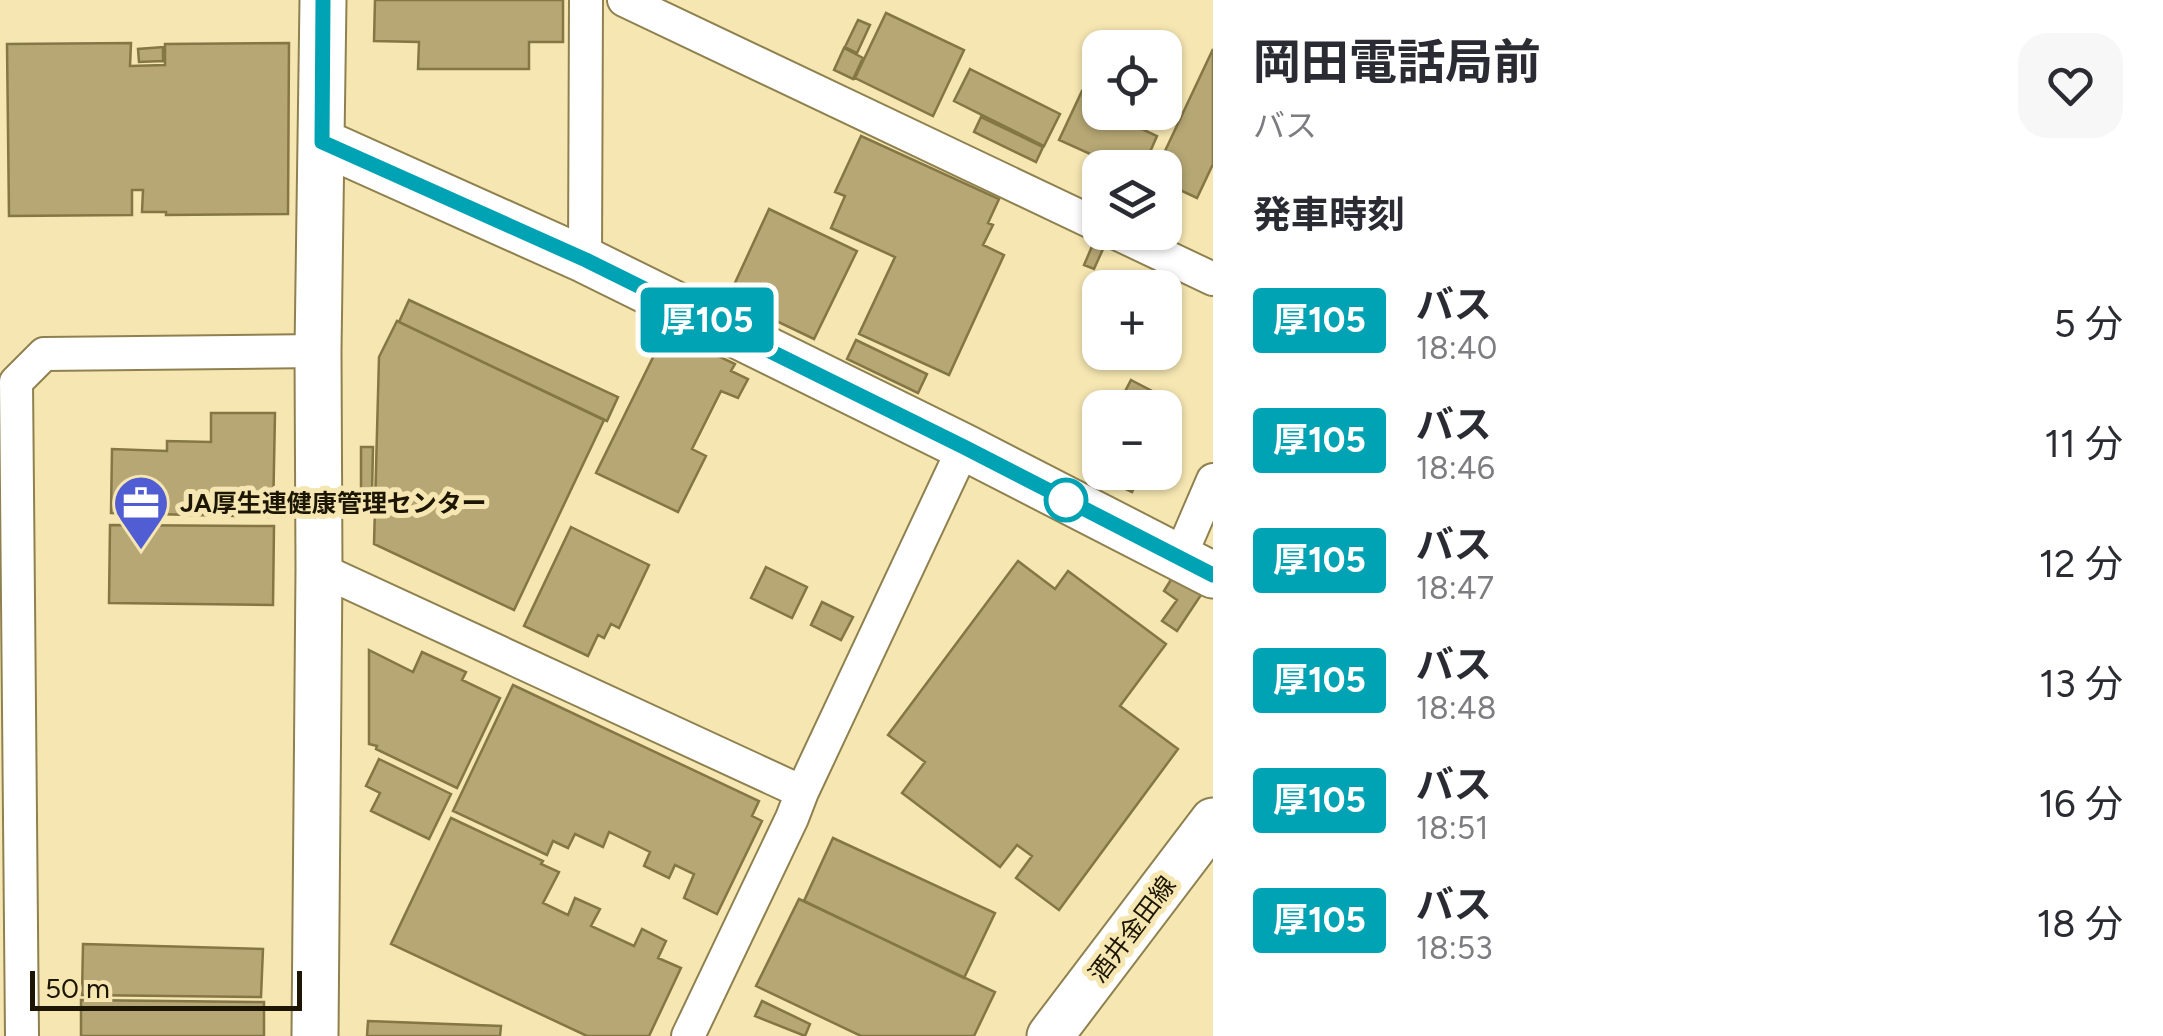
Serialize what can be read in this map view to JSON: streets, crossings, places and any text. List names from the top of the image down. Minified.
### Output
{"streets":{"street":["酒井金田線"]},"places":{"office":["JA厚生連健康管理センター"]},"lines":["bus line 厚105"],"scale_bar":"50 m","page":{"on_map":"厚105","heading":[["岡田電話局前","バス"],"発車時刻"],"map_buttons":["+","−"],"list":[{"mark":"厚105","name":"バス","note":"18:40","value":"5 分"},{"mark":"厚105","name":"バス","note":"18:46","value":"11 分"},{"mark":"厚105","name":"バス","note":"18:47","value":"12 分"},{"mark":"厚105","name":"バス","note":"18:48","value":"13 分"},{"mark":"厚105","name":"バス","note":"18:51","value":"16 分"},{"mark":"厚105","name":"バス","note":"18:53","value":"18 分"}],"scale":"50 m"}}
